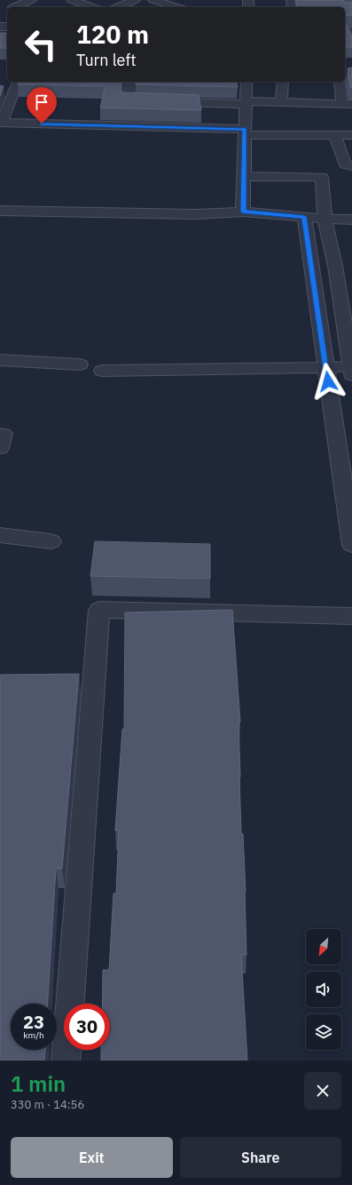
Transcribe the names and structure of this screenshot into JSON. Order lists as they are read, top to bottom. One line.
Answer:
{"north":"bottom left","page":{"turn":["120 m","Turn left"],"speed":"23 km/h","limit":"30","heading":["1 min","330 m · 14:56"],"buttons":["Exit","Share"]}}
